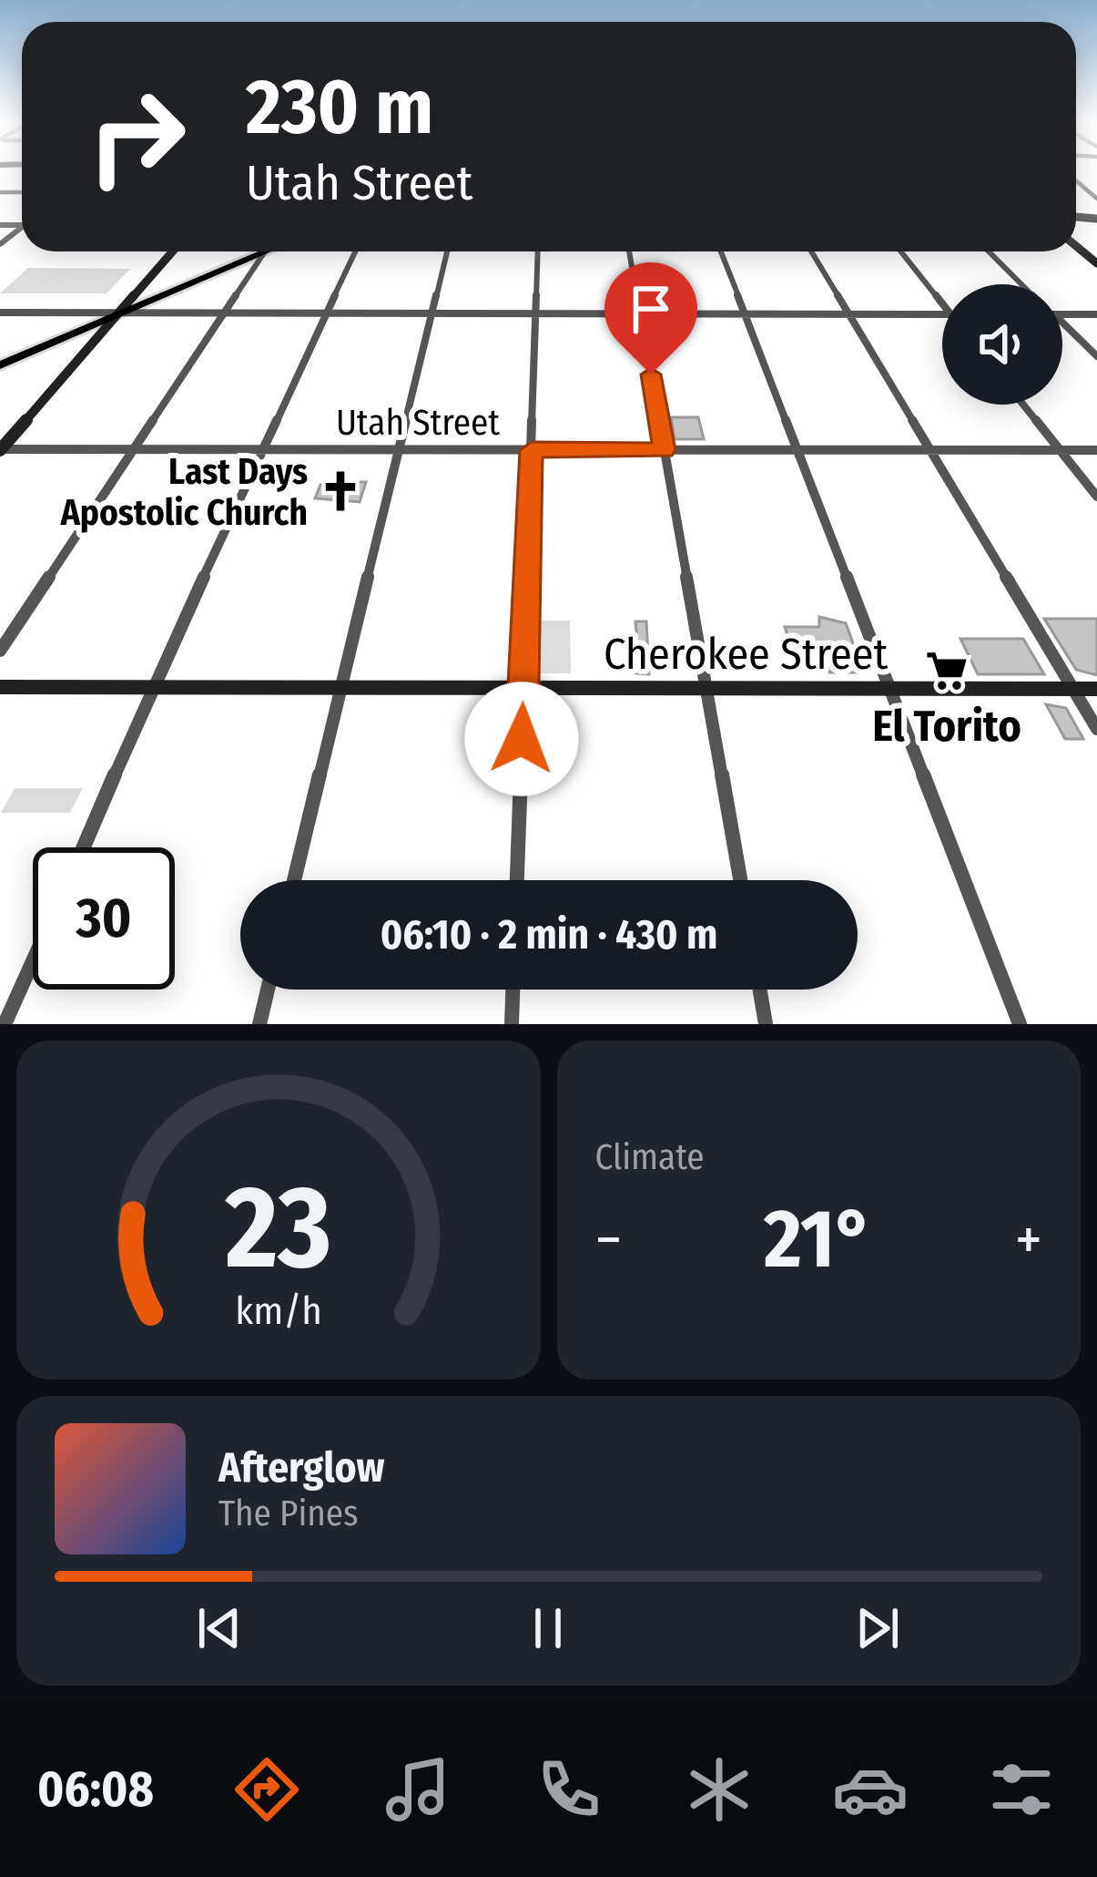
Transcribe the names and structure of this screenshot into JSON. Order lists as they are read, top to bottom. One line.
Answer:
{"streets":{"street":["Utah Street","Cherokee Street"]},"places":{"church":["Last Days Apostolic Church"],"supermarket":["El Torito"]},"page":{"turn":["230 m","Utah Street"],"limit":"30","trip":"06:10 · 2 min · 430 m","tile":"Climate","heat":["−","21°","+"],"song":["Afterglow","The Pines"],"tabs":"06:08","gauge":["23","km/h"]}}
